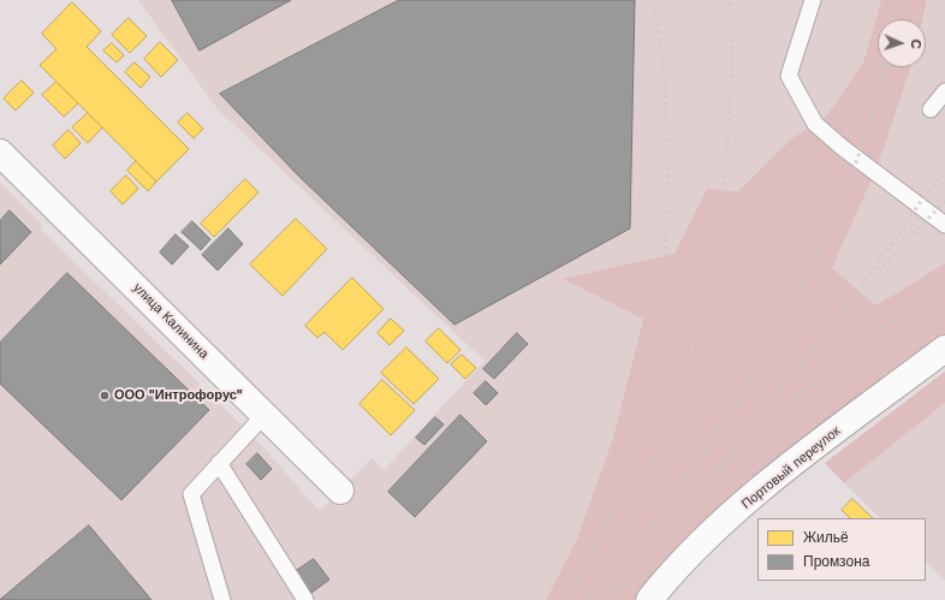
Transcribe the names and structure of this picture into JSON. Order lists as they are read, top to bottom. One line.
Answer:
{"streets":{"street":["улица Калинина","Портовый переулок"]},"places":["ООО \"Интрофорус\""],"legend":["Жильё","Промзона"],"north":"right"}
